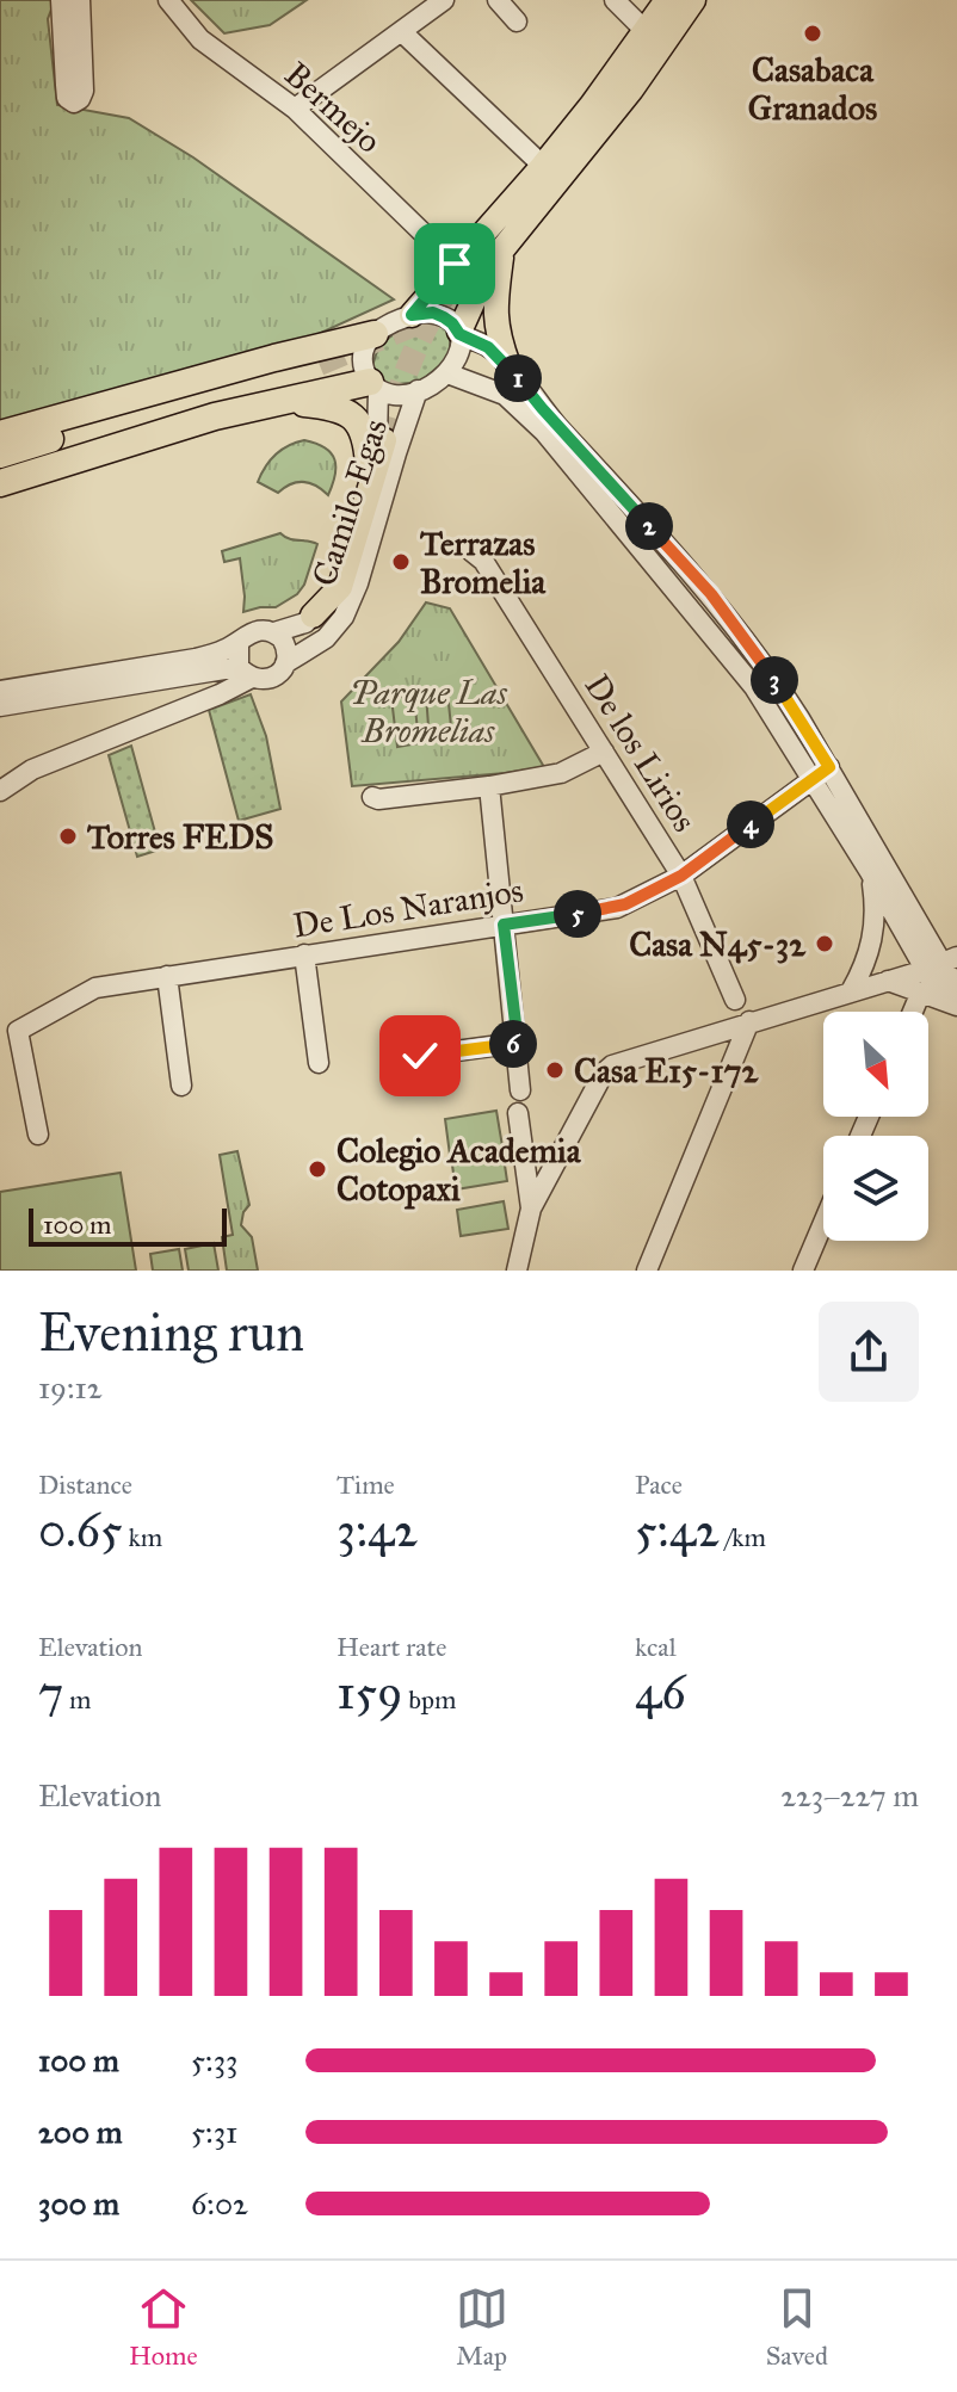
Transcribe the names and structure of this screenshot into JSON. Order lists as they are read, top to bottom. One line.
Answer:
{"streets":{"street":["Bermejo","Camilo Egas","De los Lirios","De Los Naranjos"]},"crossings":[["De los Lirios","De Los Naranjos"]],"parks":["Parque Las Bromelias"],"places":["Casabaca Granados","Terrazas Bromelia","Torres FEDS","Casa N45-32","Casa E15-172","Colegio Academia Cotopaxi"],"scale_bar":"100 m","north":"bottom right","page":{"pins":["1","2","3","4","5","6"],"scale":"100 m","heading":["Evening run","19:12"],"stats":[["Distance","0.65 km"],["Time","3:42"],["Pace","5:42 /km"],["Elevation","7 m"],["Heart rate","159 bpm"],["kcal","46"]],"chart":["Elevation","223–227 m"],"list":[{"name":"100 m","note":"5:33"},{"name":"200 m","note":"5:31"},{"name":"300 m","note":"6:02"}],"tabs":["Home","Map","Saved"]}}
